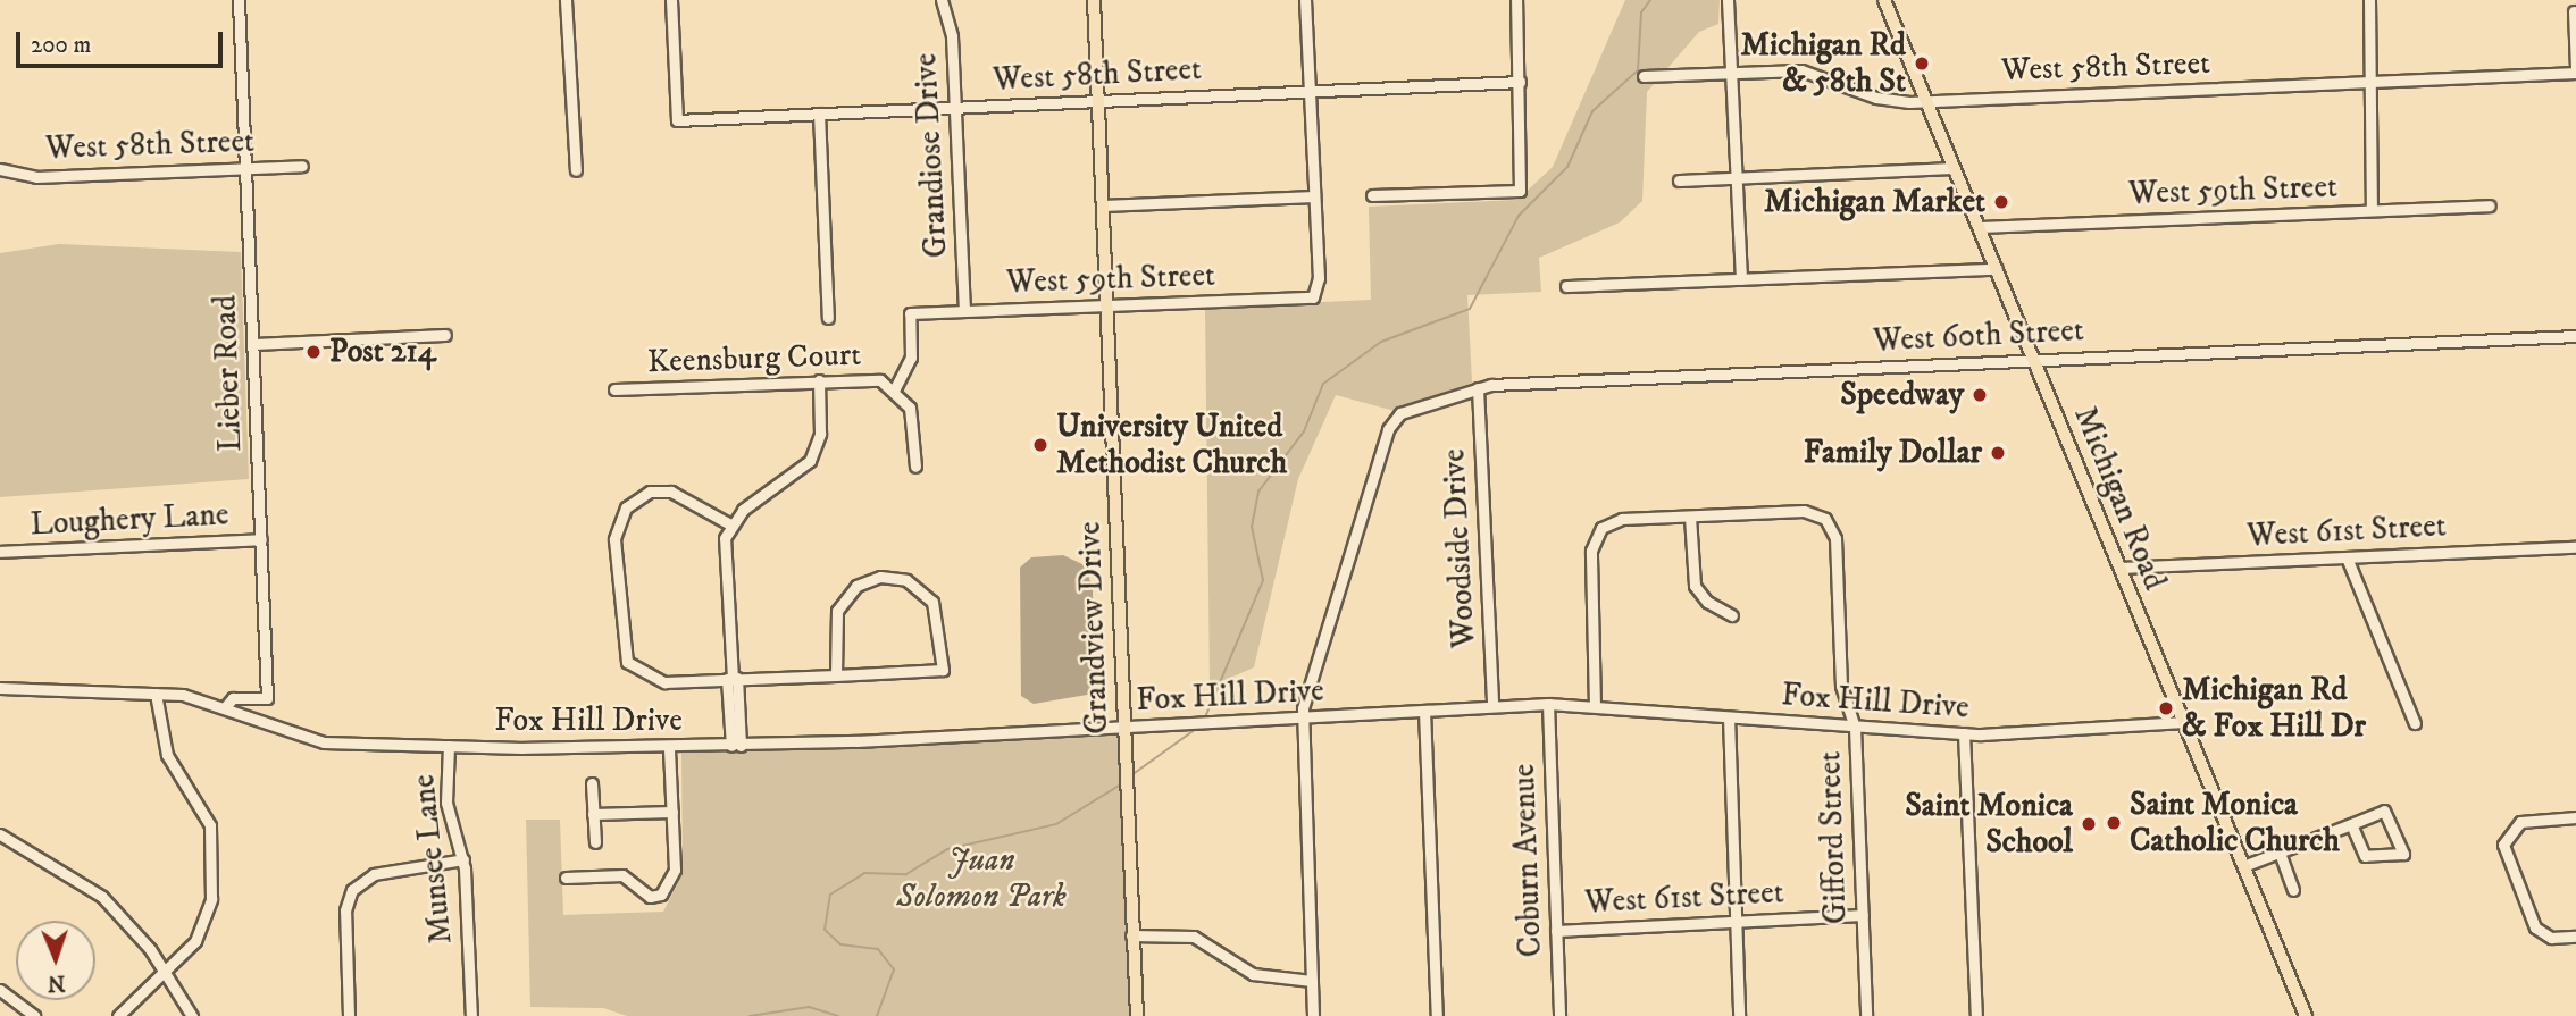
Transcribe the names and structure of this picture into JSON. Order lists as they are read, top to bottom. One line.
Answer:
{"streets":{"main road":["Michigan Road","Grandview Drive"],"street":["West 58th Street","Grandiose Drive","West 59th Street","West 60th Street","Keensburg Court","Lieber Road","Loughery Lane","West 61st Street","Woodside Drive","Fox Hill Drive","Gifford Street","Munsee Lane","Coburn Avenue"]},"crossings":[["West 58th Street","Grandiose Drive"],["West 58th Street","Lieber Road"],["West 58th Street","Michigan Road"],["West 58th Street","Grandview Drive"],["Grandiose Drive","West 59th Street"],["West 59th Street","Keensburg Court"],["West 59th Street","Michigan Road"],["West 59th Street","Grandview Drive"],["West 60th Street","Michigan Road"],["West 60th Street","Woodside Drive"],["West 60th Street","Fox Hill Drive"],["Lieber Road","Loughery Lane"],["Lieber Road","Fox Hill Drive"],["Michigan Road","West 61st Street"],["Michigan Road","Fox Hill Drive"],["West 61st Street","Gifford Street"],["West 61st Street","Coburn Avenue"],["Woodside Drive","Fox Hill Drive"],["Grandview Drive","Fox Hill Drive"],["Fox Hill Drive","Gifford Street"],["Fox Hill Drive","Munsee Lane"],["Fox Hill Drive","Coburn Avenue"]],"parks":["Juan Solomon Park"],"places":["Michigan Rd & 58th St","Michigan Market","Post 214","Speedway","University United Methodist Church","Family Dollar","Michigan Rd & Fox Hill Dr","Saint Monica Catholic Church","Saint Monica School"],"scale_bar":"200 m","north":"bottom"}
